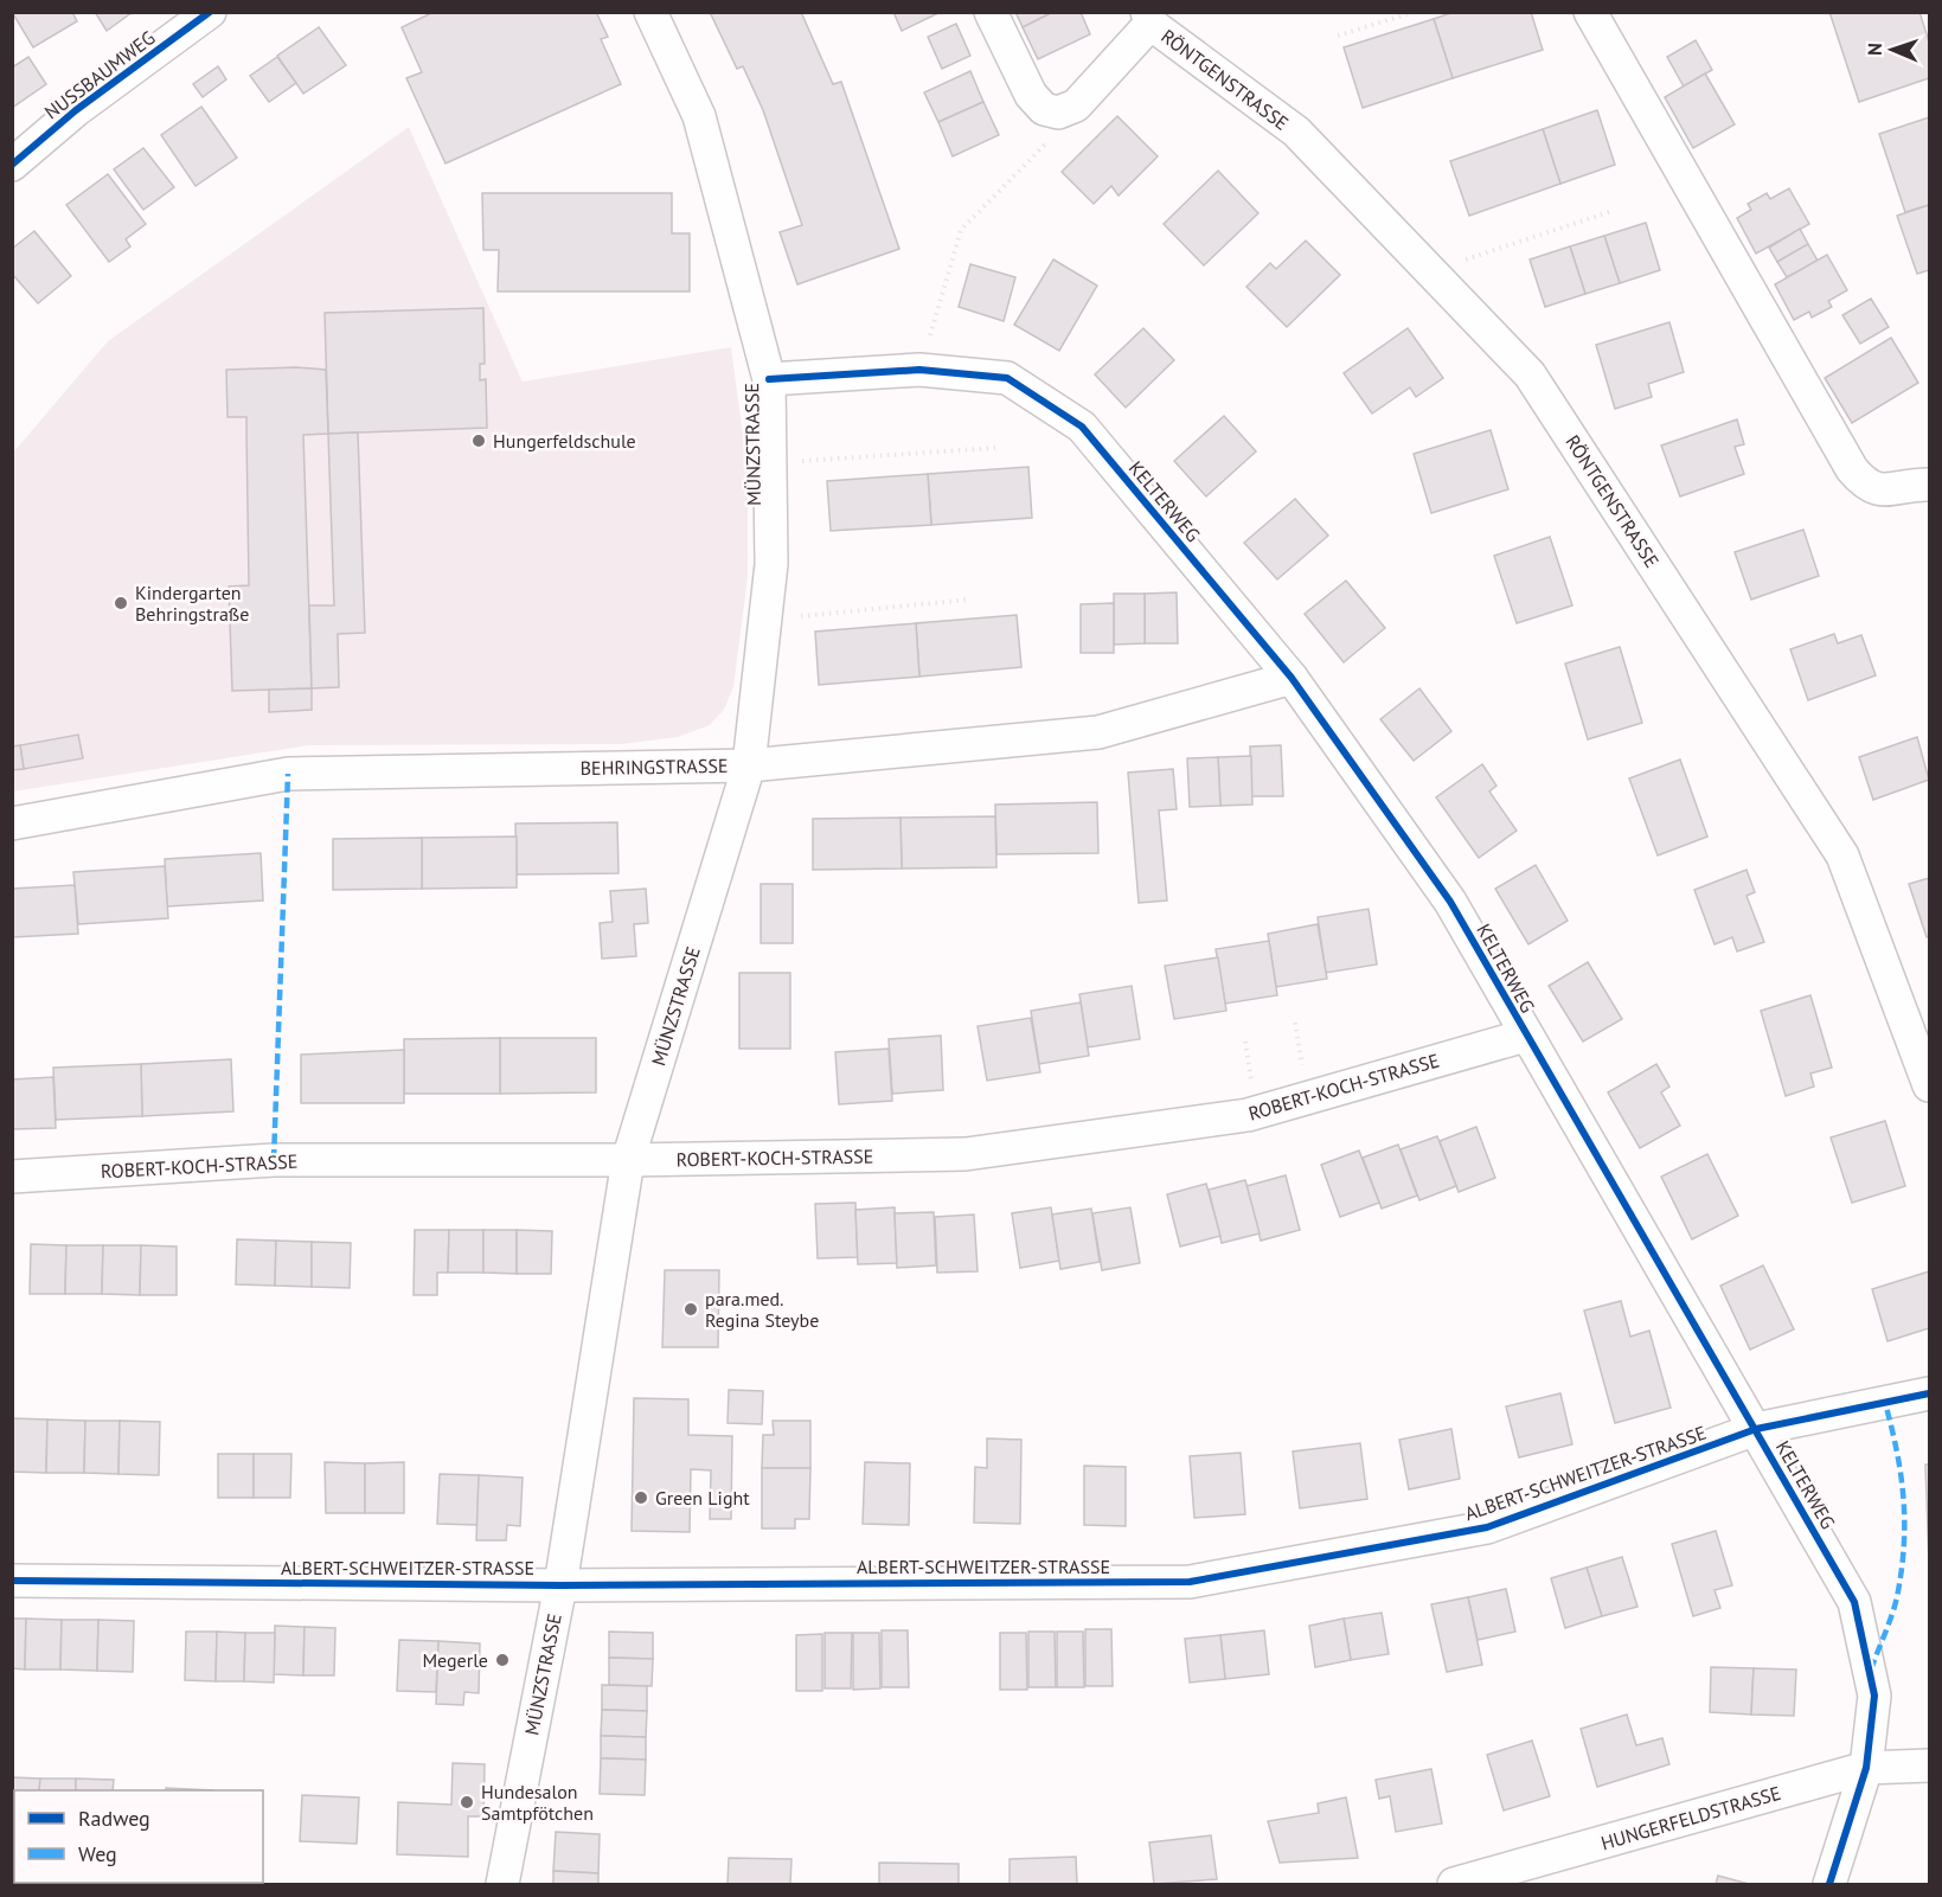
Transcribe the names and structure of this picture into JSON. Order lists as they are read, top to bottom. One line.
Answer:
{"streets":{"street":["NUSSBAUMWEG","RÖNTGENSTRASSE","MÜNZSTRASSE","KELTERWEG","BEHRINGSTRASSE","ROBERT-KOCH-STRASSE","ALBERT-SCHWEITZER-STRASSE","HUNGERFELDSTRASSE"]},"crossings":[["MÜNZSTRASSE","KELTERWEG"],["MÜNZSTRASSE","BEHRINGSTRASSE"],["MÜNZSTRASSE","ROBERT-KOCH-STRASSE"],["MÜNZSTRASSE","ALBERT-SCHWEITZER-STRASSE"],["KELTERWEG","BEHRINGSTRASSE"],["KELTERWEG","ROBERT-KOCH-STRASSE"],["KELTERWEG","ALBERT-SCHWEITZER-STRASSE"],["KELTERWEG","HUNGERFELDSTRASSE"]],"places":["Hungerfeldschule","Kindergarten Behringstraße","para.med. Regina Steybe","Green Light","Megerle","Hundesalon Samtpfötchen"],"legend":["Radweg","Weg"],"north":"left"}
